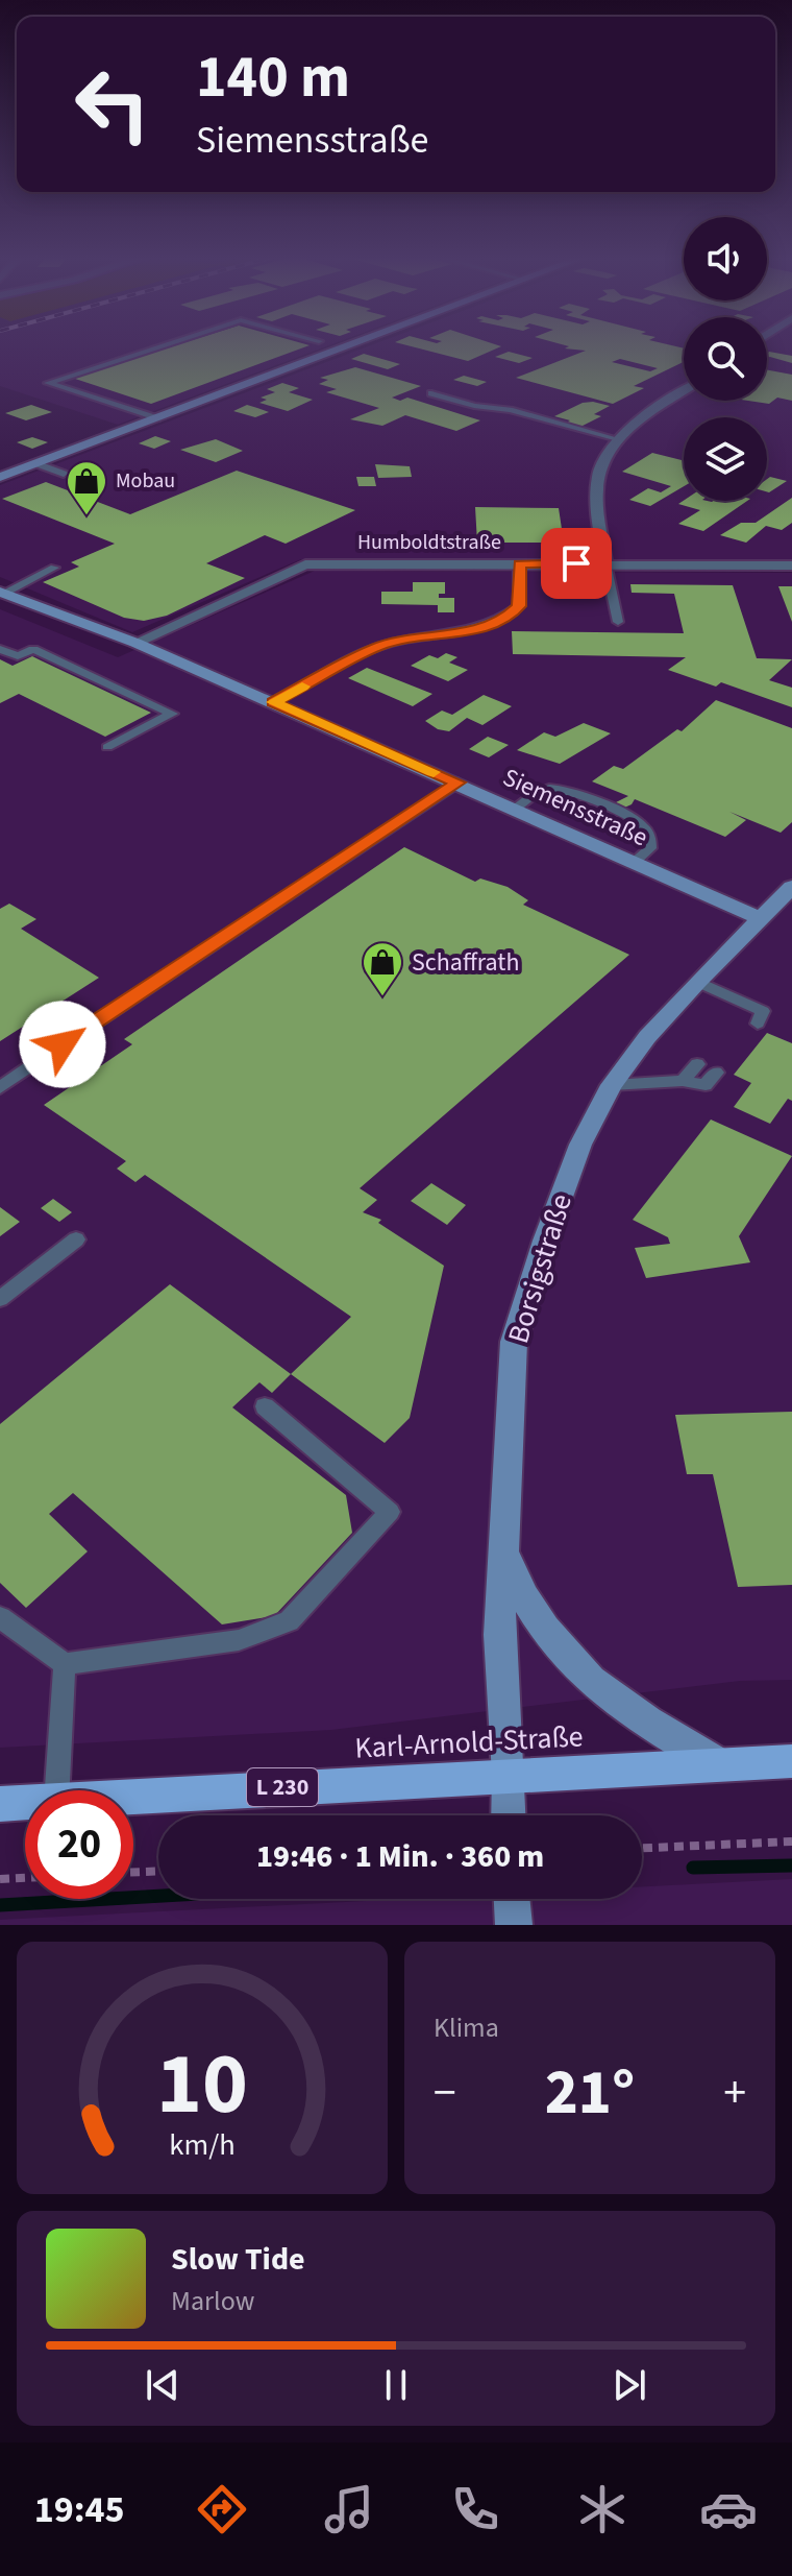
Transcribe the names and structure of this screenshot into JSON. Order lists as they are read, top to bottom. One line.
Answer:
{"streets":{"main road":["Karl-Arnold-Straße","L 230"],"street":["Humboldtstraße","Siemensstraße","Borsigstraße"]},"crossings":[["Humboldtstraße","Siemensstraße"],["Siemensstraße","Borsigstraße"],["Borsigstraße","Karl-Arnold-Straße"]],"places":{"shop":["Mobau","Schaffrath"]},"page":{"turn":["140 m","Siemensstraße"],"limit":"20","trip":"19:46 · 1 Min. · 360 m","tile":"Klima","heat":["−","21°","+"],"song":["Slow Tide","Marlow"],"tabs":"19:45","gauge":["10","km/h"]}}
